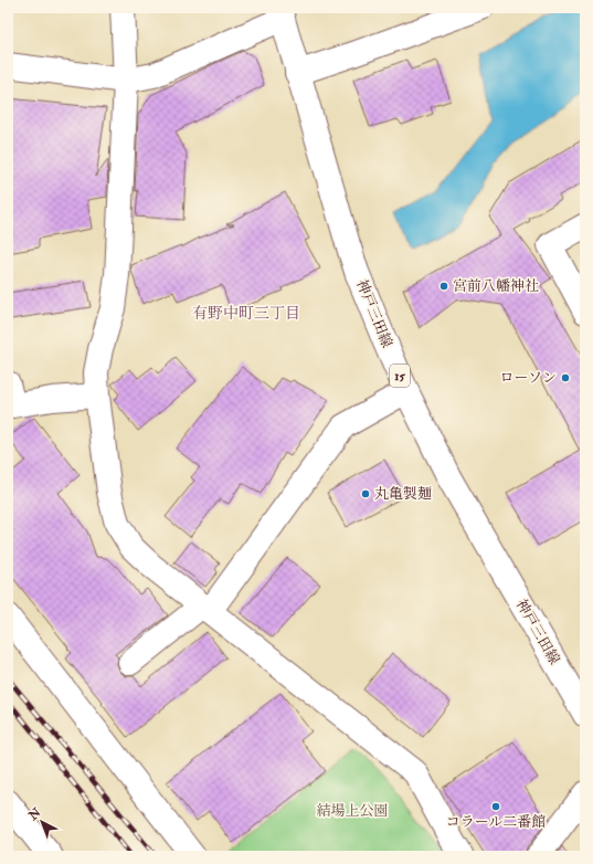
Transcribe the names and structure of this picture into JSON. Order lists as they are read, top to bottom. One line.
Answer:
{"streets":{"street":["神戸三田線","15"]},"districts":["有野中町三丁目"],"parks":["結場上公園"],"places":["宮前八幡神社","ローソン","丸亀製麺","コラール二番館"],"north":"top left"}
